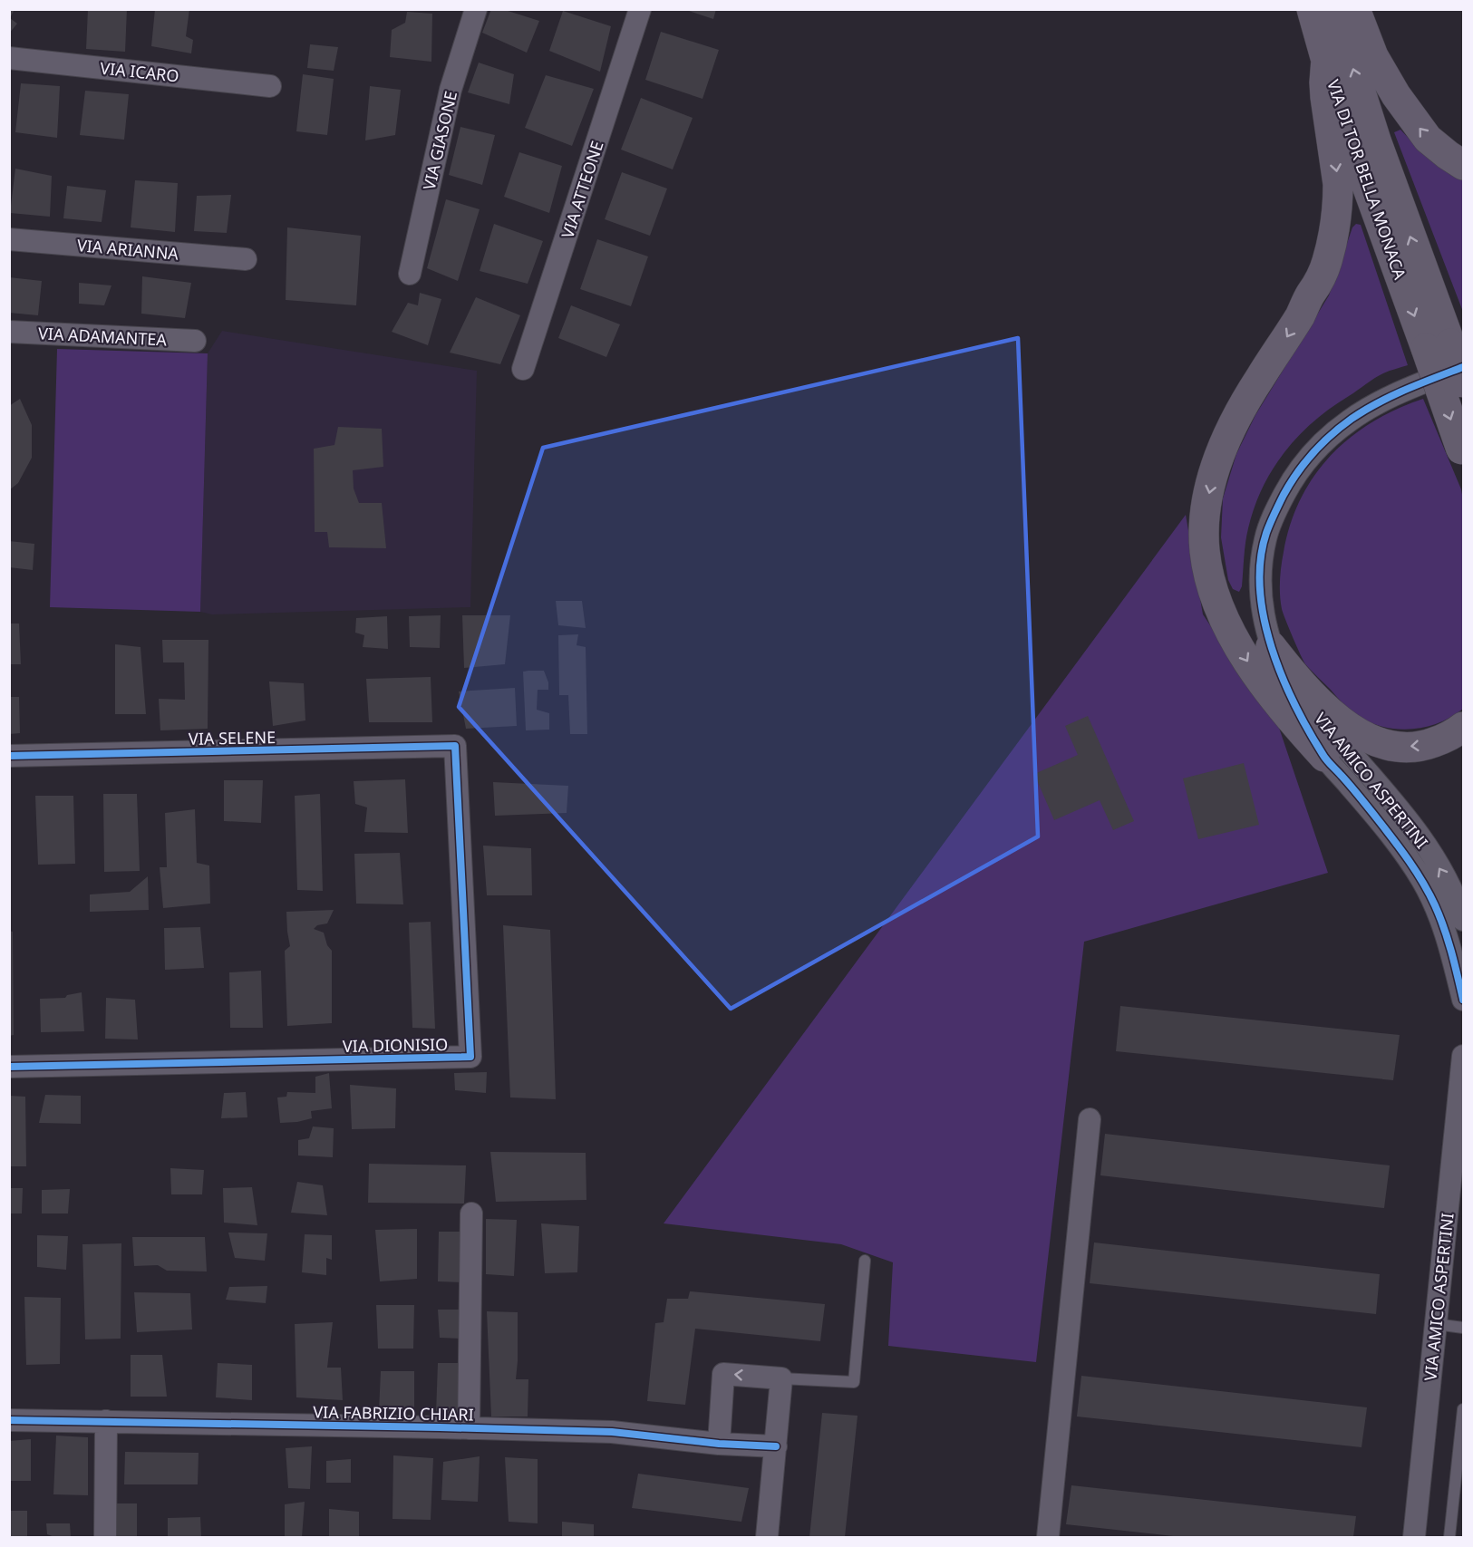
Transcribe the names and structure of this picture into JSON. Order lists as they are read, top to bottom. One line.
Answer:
{"streets":{"main road":["VIA DI TOR BELLA MONACA"],"street":["VIA ICARO","VIA GIASONE","VIA ATTEONE","VIA ARIANNA","VIA ADAMANTEA","VIA SELENE","VIA AMICO ASPERTINI","VIA DIONISIO","VIA FABRIZIO CHIARI"]},"crossings":[["VIA DI TOR BELLA MONACA","VIA AMICO ASPERTINI"],["VIA SELENE","VIA DIONISIO"]]}
